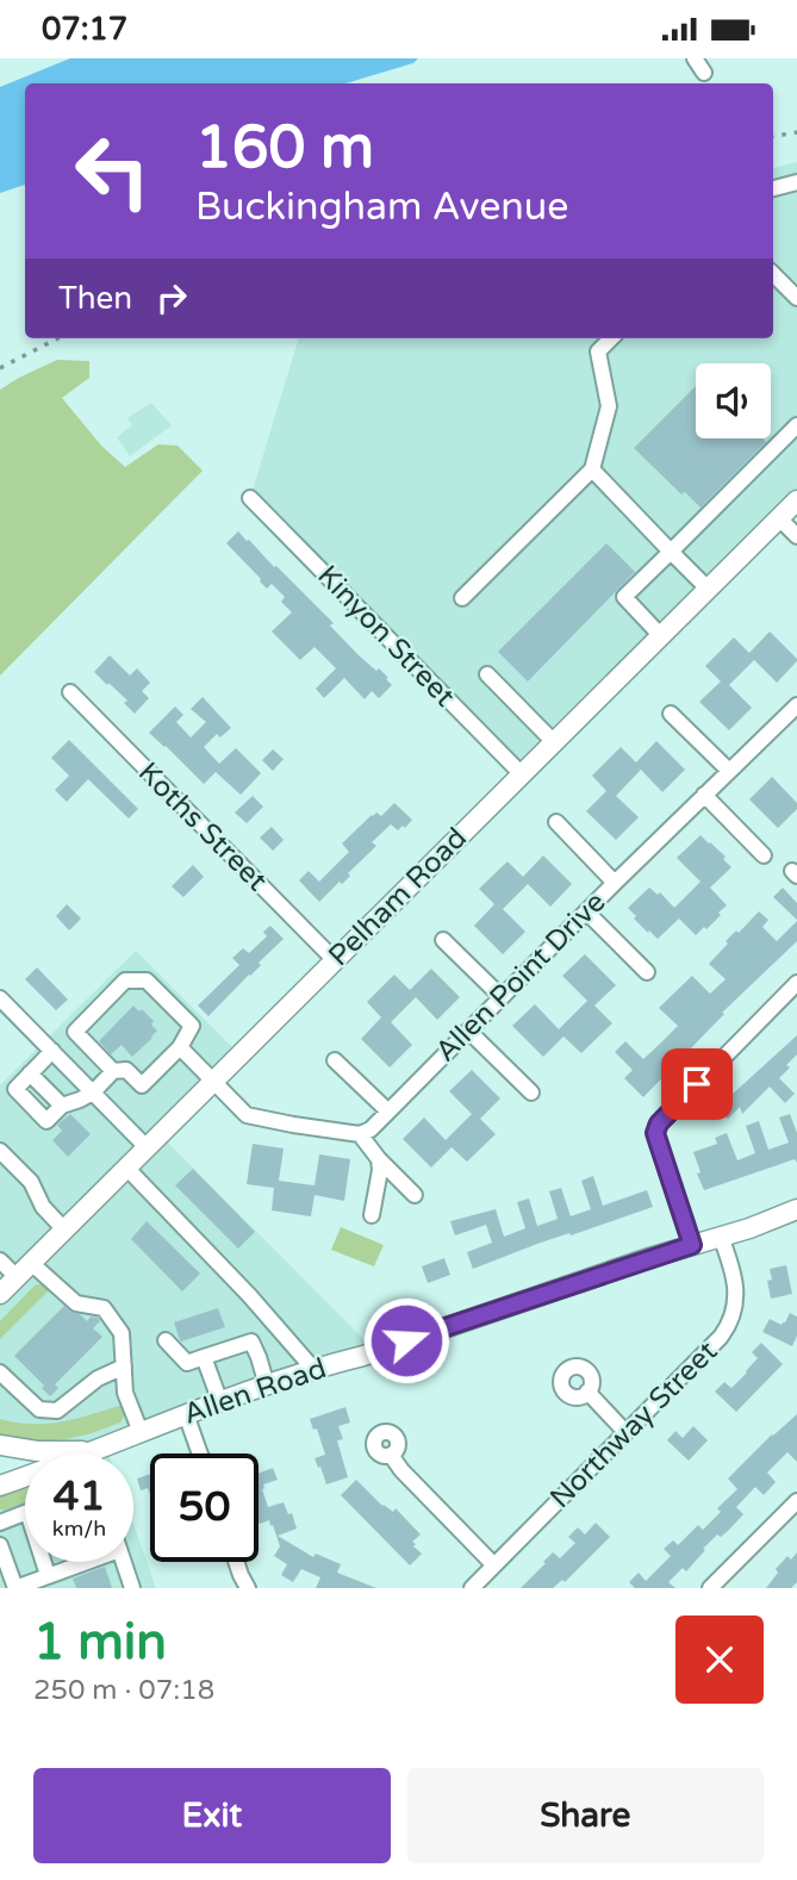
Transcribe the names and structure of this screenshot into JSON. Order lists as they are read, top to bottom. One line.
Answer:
{"streets":{"main road":["Pelham Road","Allen Road"],"street":["Kinyon Street","Koths Street","Allen Point Drive","Northway Street"]},"crossings":[["Kinyon Street","Pelham Road"],["Koths Street","Pelham Road"],["Allen Road","Northway Street"]],"page":{"status":"07:17","turn":["160 m","Buckingham Avenue"],"then":"Then","speed":"41 km/h","limit":"50","heading":["1 min","250 m · 07:18"],"buttons":["Exit","Share"]}}
